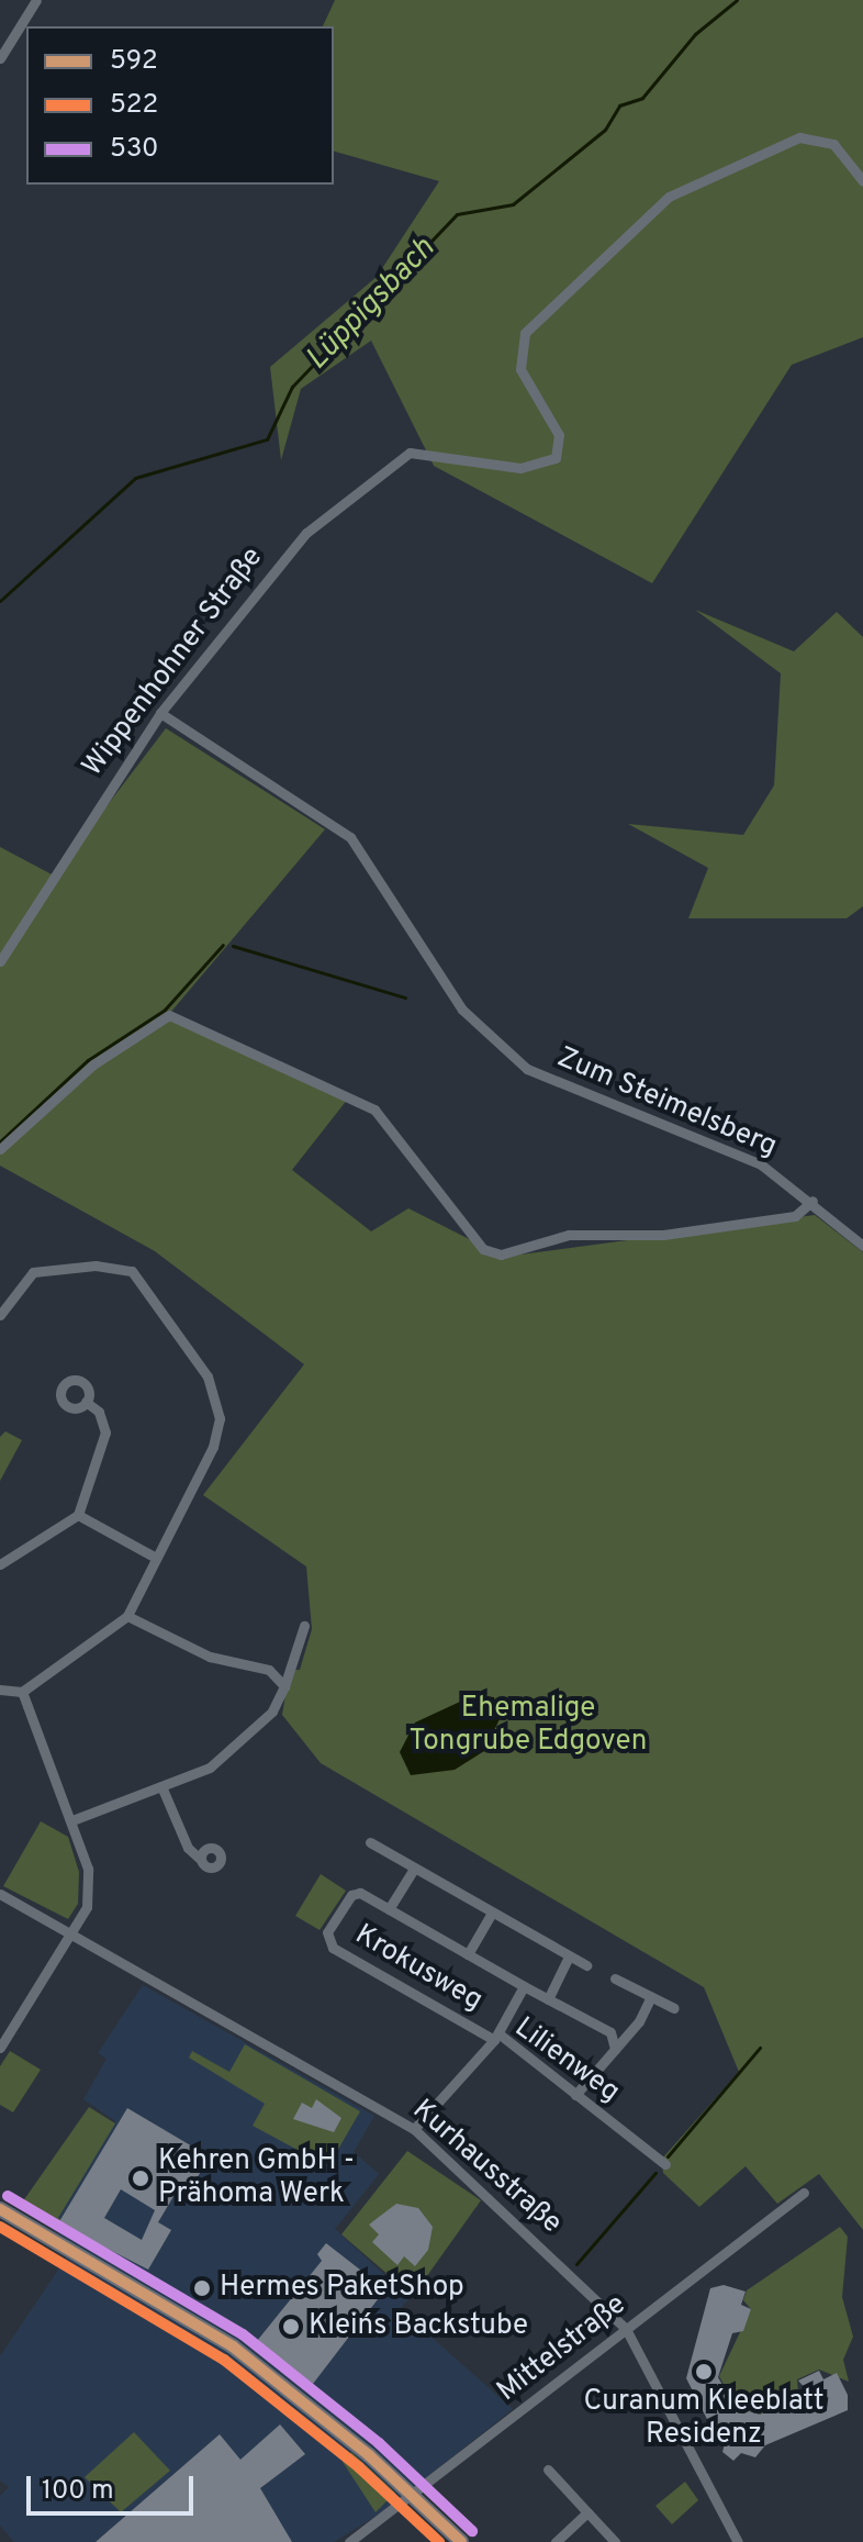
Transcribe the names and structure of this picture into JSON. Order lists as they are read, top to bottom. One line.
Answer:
{"streets":{"street":["Wippenhohner Straße","Zum Steimelsberg","Krokusweg","Lilienweg","Kurhausstraße","Mittelstraße"]},"crossings":[["Wippenhohner Straße","Zum Steimelsberg"],["Krokusweg","Lilienweg"],["Lilienweg","Kurhausstraße"],["Kurhausstraße","Mittelstraße"]],"water":["Lüppigsbach"],"parks":["Ehemalige Tongrube Edgoven"],"places":["Kehren GmbH - Prähoma Werk","Hermes PaketShop","Klein´s Backstube","Curanum Kleeblatt Residenz"],"lines":["transit line 530","transit line 592","transit line 522"],"legend":["592","522","530"],"scale_bar":"100 m"}
